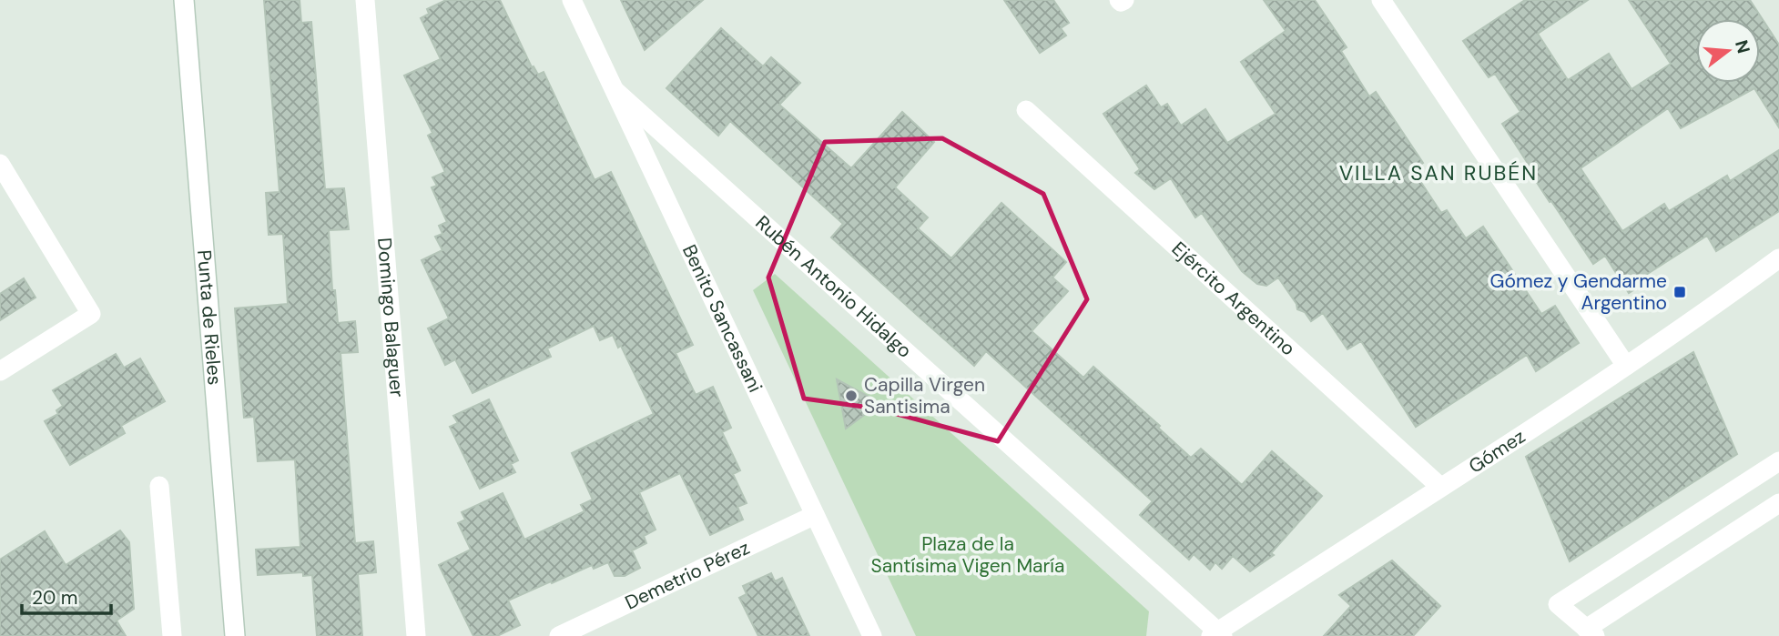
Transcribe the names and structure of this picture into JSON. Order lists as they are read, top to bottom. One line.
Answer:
{"streets":{"street":["Rubén Antonio Hidalgo","Ejército Argentino","Punta de Rieles","Benito Sancassani","Domingo Balaguer","Gómez","Demetrio Pérez"]},"crossings":[["Rubén Antonio Hidalgo","Benito Sancassani"],["Rubén Antonio Hidalgo","Gómez"],["Ejército Argentino","Gómez"],["Benito Sancassani","Demetrio Pérez"]],"districts":["VILLA SAN RUBÉN"],"parks":["Plaza de la Santísima Vigen María"],"places":{"transit":["Gómez y Gendarme Argentino"],"other":["Capilla Virgen Santisima"]},"scale_bar":"20 m","north":"right"}
